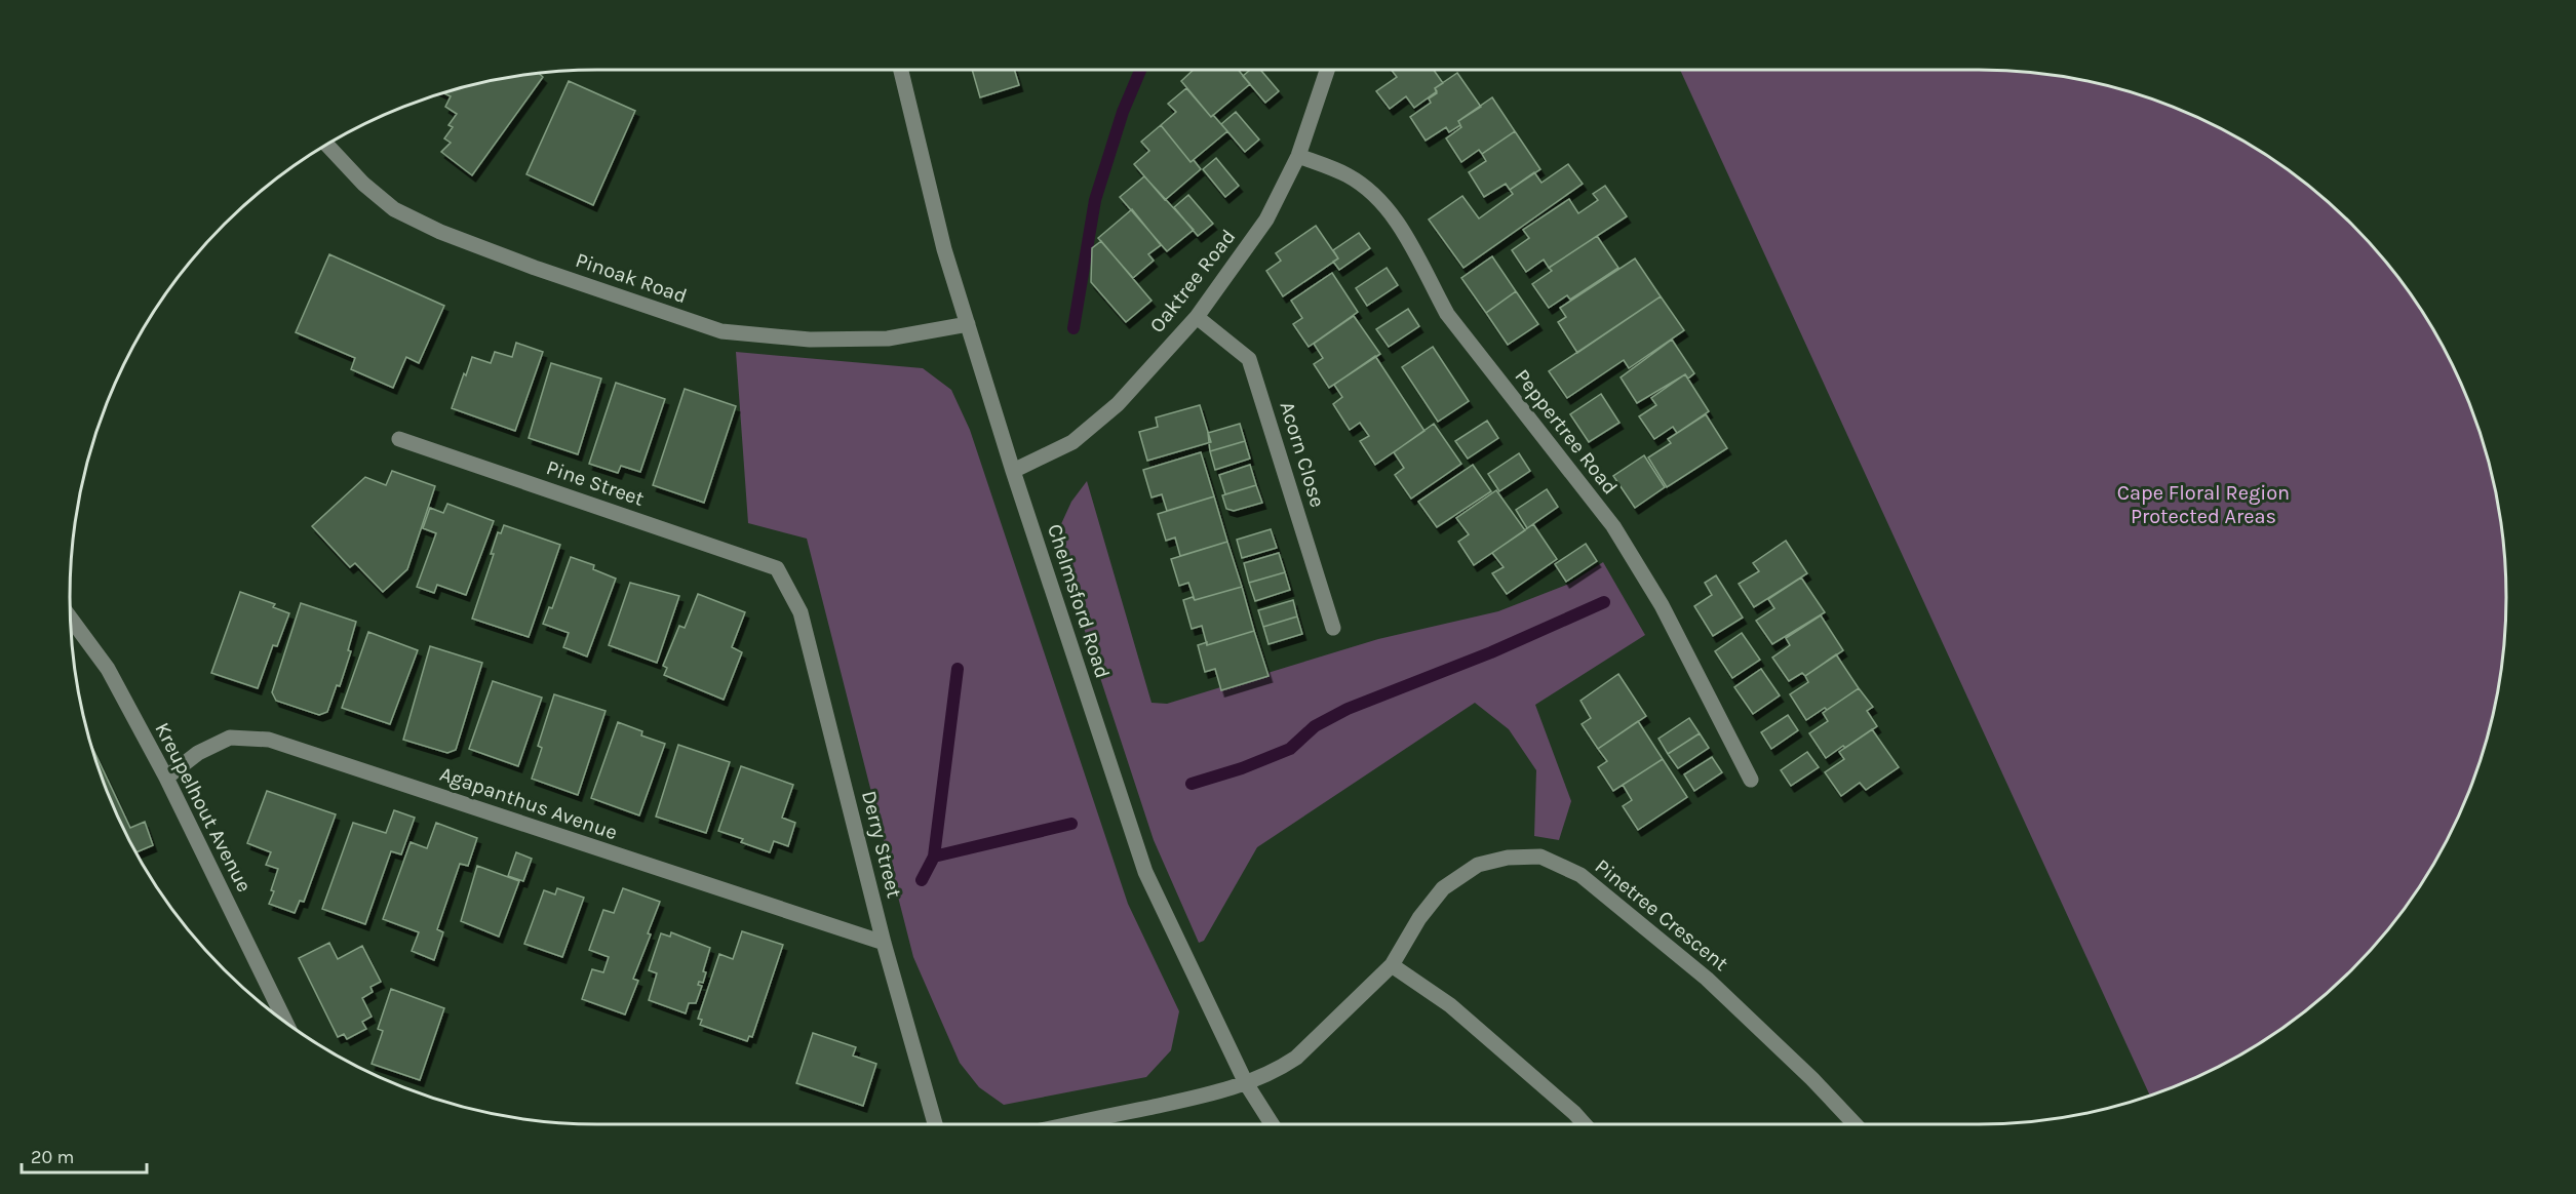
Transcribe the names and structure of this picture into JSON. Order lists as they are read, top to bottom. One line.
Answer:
{"streets":{"street":["Pinoak Road","Oaktree Road","Peppertree Road","Acorn Close","Pine Street","Chelmsford Road","Agapanthus Avenue","Kreupelhout Avenue","Derry Street","Pinetree Crescent"]},"crossings":[["Pinoak Road","Chelmsford Road"],["Oaktree Road","Peppertree Road"],["Oaktree Road","Acorn Close"],["Oaktree Road","Chelmsford Road"],["Pine Street","Derry Street"],["Chelmsford Road","Pinetree Crescent"],["Agapanthus Avenue","Kreupelhout Avenue"],["Agapanthus Avenue","Derry Street"]],"parks":["Cape Floral Region Protected Areas"],"scale_bar":"20 m"}
